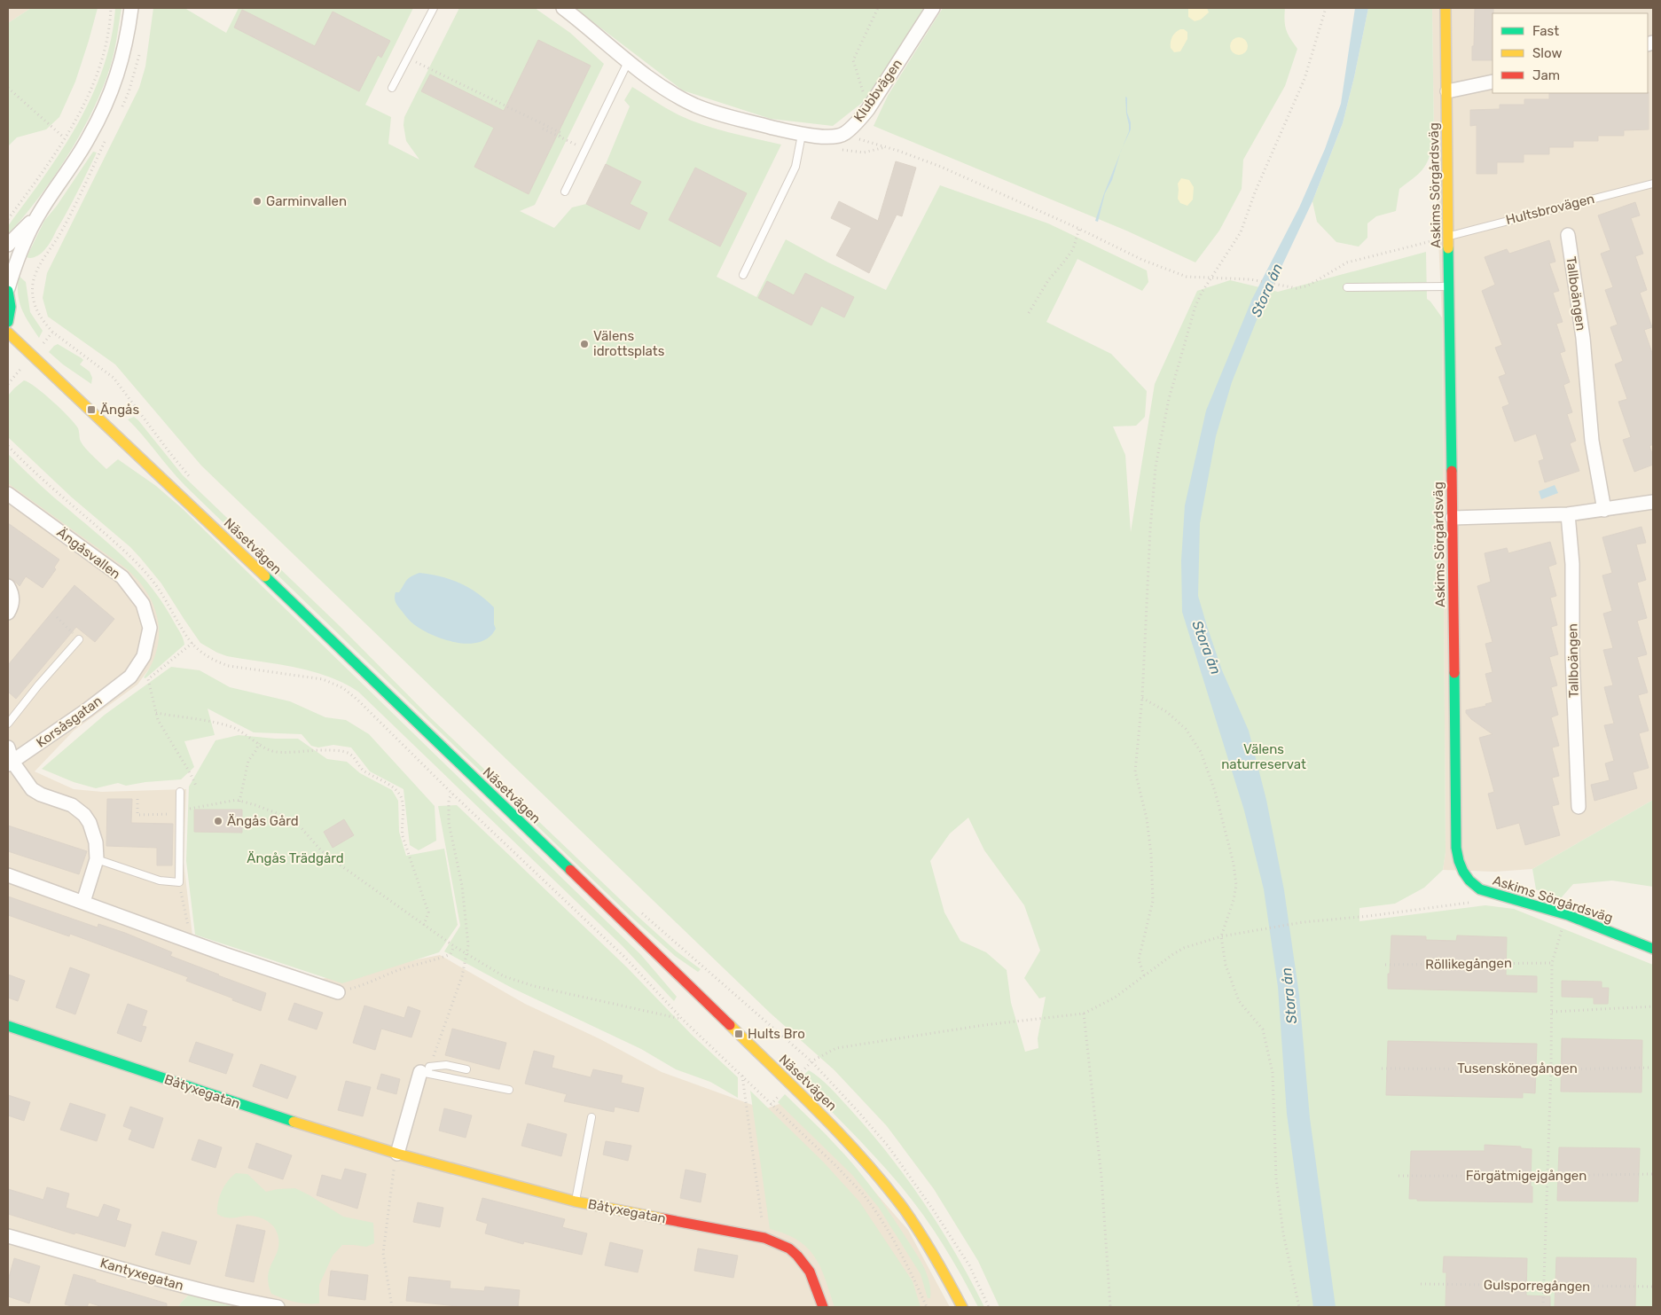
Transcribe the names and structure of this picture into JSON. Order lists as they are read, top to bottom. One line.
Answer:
{"streets":{"street":["Klubbvägen","Askims Sörgårdsväg","Tallboängen","Näsetvägen","Ängåsvallen","Korsåsgatan","Båtyxegatan","Kantyxegatan"],"lane":["Hultsbrovägen"],"path":["Röllikegången","Tusenskönegången","Förgätmigejgången","Gulsporregången"]},"crossings":[["Askims Sörgårdsväg","Hultsbrovägen"],["Ängåsvallen","Korsåsgatan"]],"water":["Stora ån"],"parks":["Välens naturreservat","Ängås Trädgård"],"places":{"other":["Garminvallen","Välens idrottsplats","Ängås Gård"],"transit":["Ängås","Hults Bro"]},"legend":["Fast","Slow","Jam"]}
